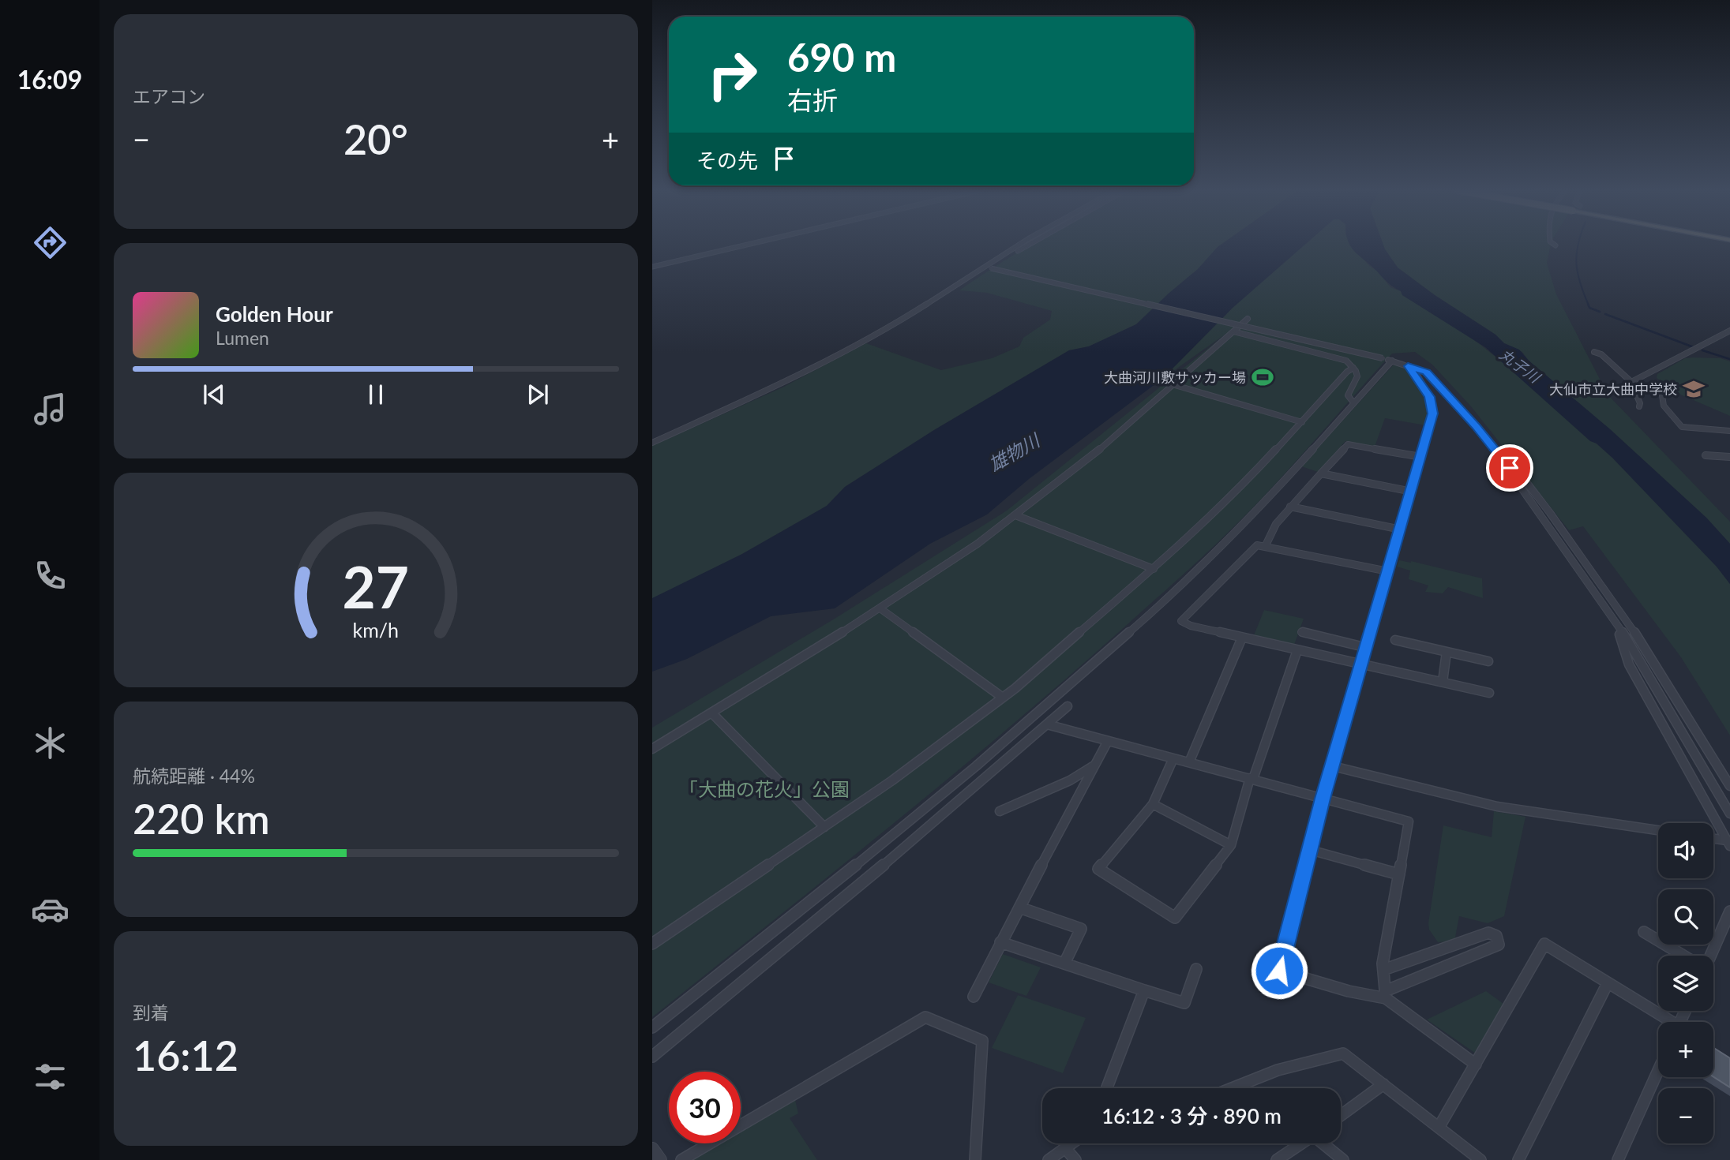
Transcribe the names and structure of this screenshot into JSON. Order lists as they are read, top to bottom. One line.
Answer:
{"water":["丸子川","雄物川"],"parks":["「大曲の花火」公園"],"places":{"sports":["大曲河川敷サッカー場"],"school or university":["大仙市立大曲中学校"]},"page":{"tabs":"16:09","tile":["エアコン",["航続距離 · 44%","220 km"],["到着","16:12"]],"turn":["690 m","右折"],"heat":["−","20°","+"],"then":"その先","song":["Golden Hour","Lumen"],"map_buttons":["+","−"],"limit":"30","trip":"16:12 · 3 分 · 890 m","gauge":["27","km/h"]}}
